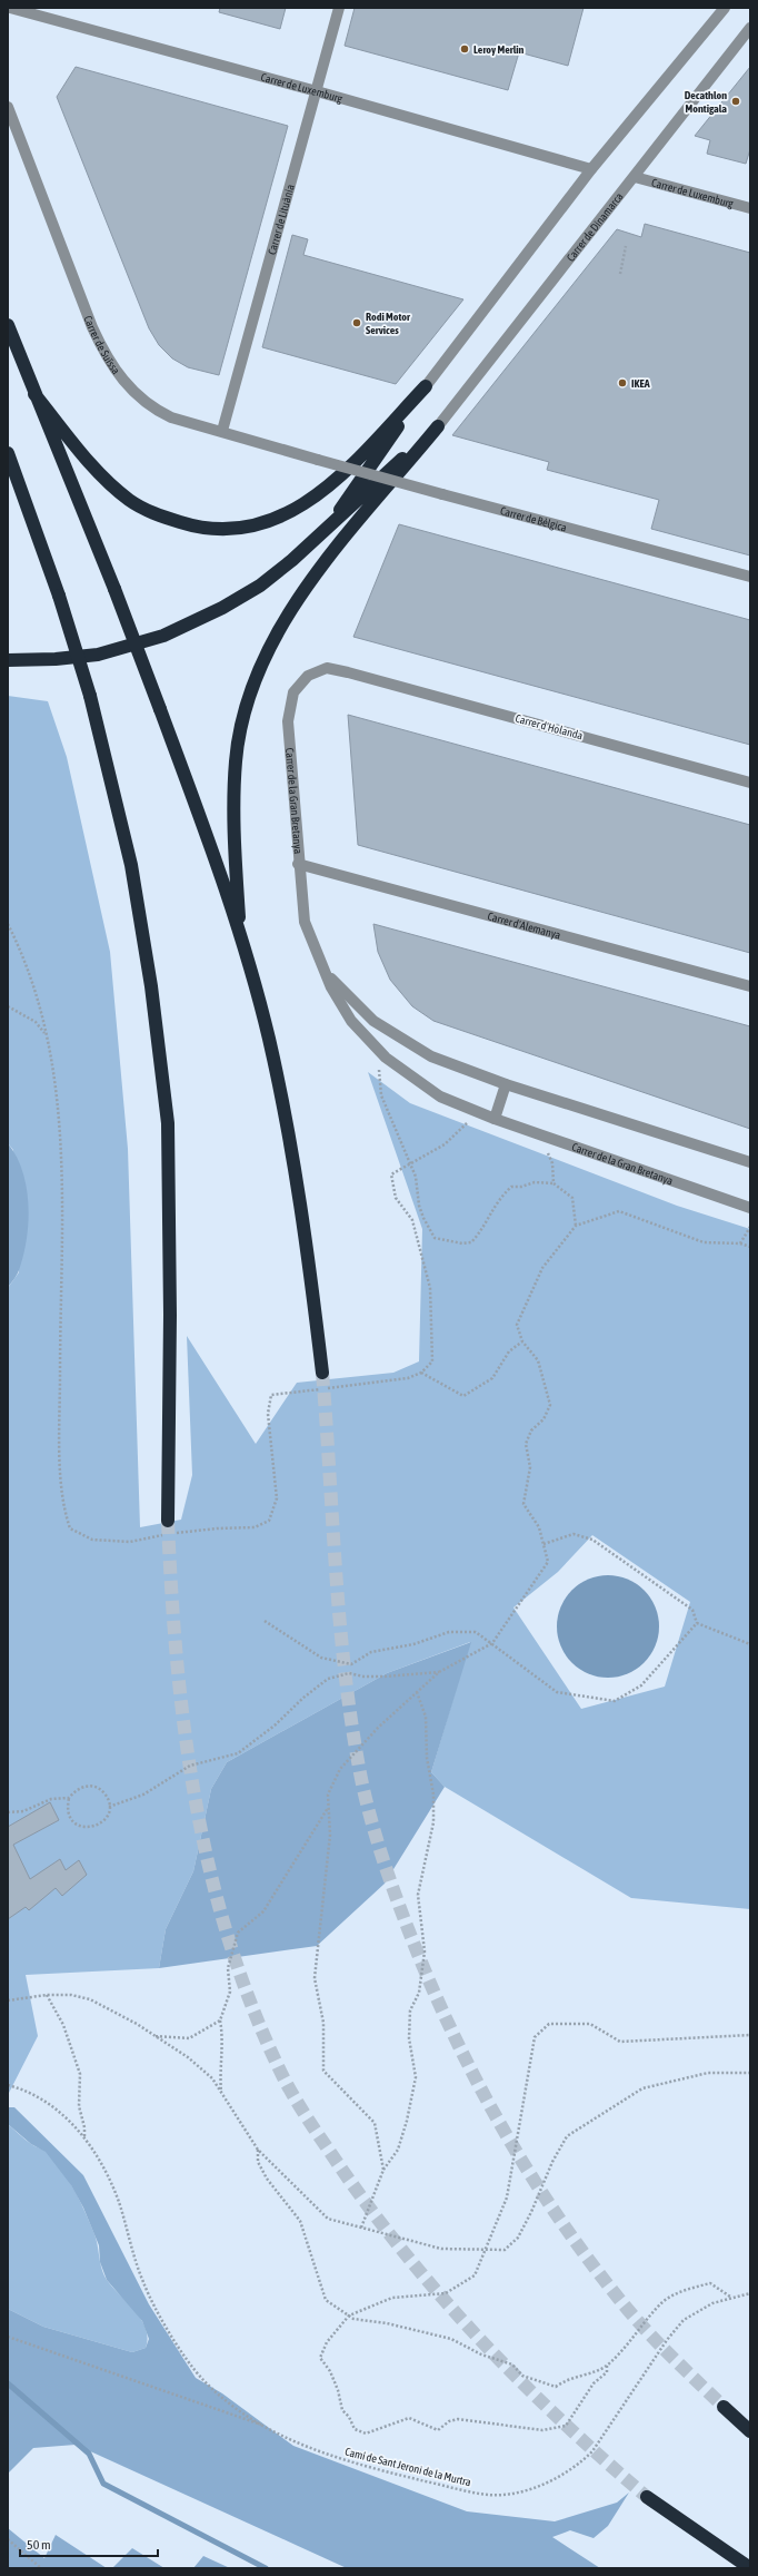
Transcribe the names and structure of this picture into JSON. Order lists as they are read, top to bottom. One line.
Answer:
{"streets":{"street":["Carrer de Luxemburg","Carrer de Lituània","Carrer de Dinamarca","Carrer de Suïssa","Carrer de Bèlgica","Carrer d'Holanda","Carrer de la Gran Bretanya","Carrer d'Alemanya"],"path":["Camí de Sant Jeroni de la Murtra"]},"crossings":[["Carrer de Luxemburg","Carrer de Lituània"],["Carrer de Luxemburg","Carrer de Dinamarca"],["Carrer de Lituània","Carrer de Suïssa"],["Carrer de Suïssa","Carrer de Bèlgica"],["Carrer d'Holanda","Carrer de la Gran Bretanya"],["Carrer de la Gran Bretanya","Carrer d'Alemanya"]],"places":["Leroy Merlin","Decathlon Montigala","Rodi Motor Services","IKEA"],"scale_bar":"50 m"}
